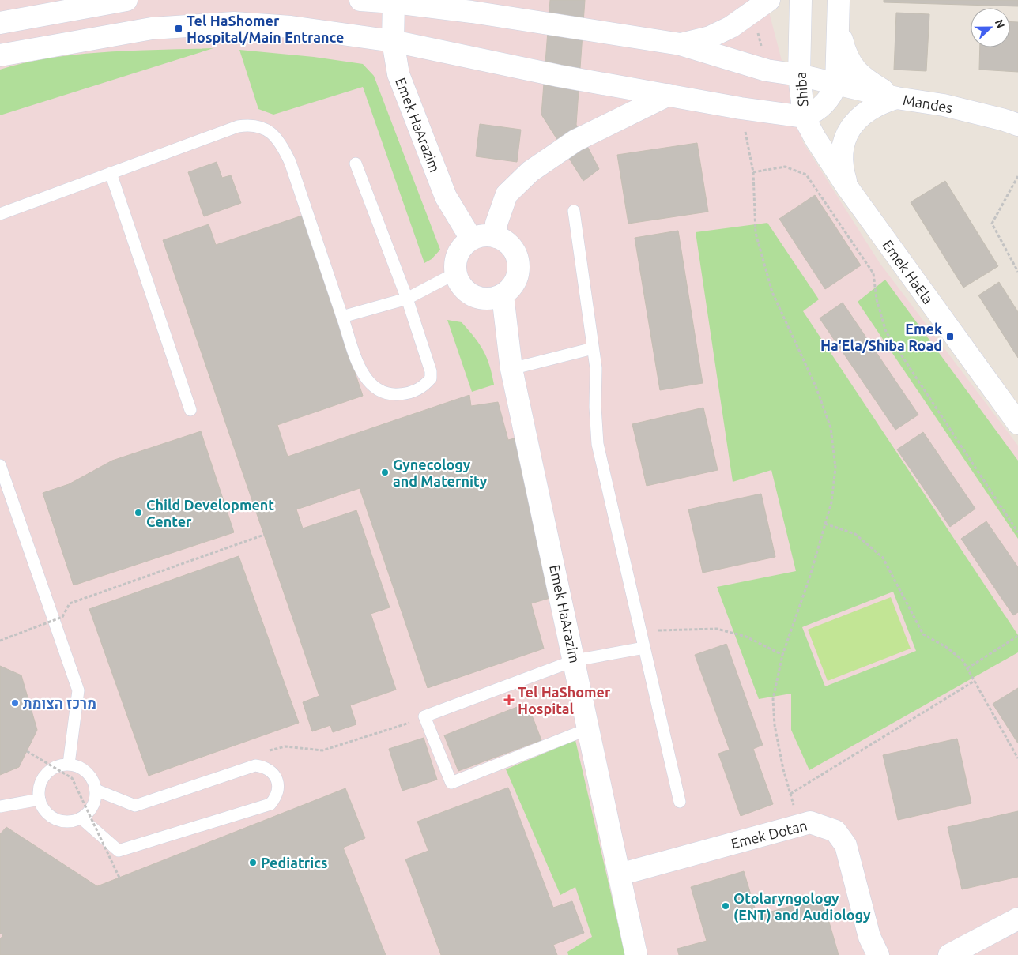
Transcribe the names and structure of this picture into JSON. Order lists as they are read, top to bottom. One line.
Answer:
{"streets":{"street":["Shiba","Mandes","Emek HaArazim","Emek HaEla","Emek Dotan"]},"crossings":[["Shiba","Mandes"],["Shiba","Emek HaEla"],["Emek HaArazim","Emek Dotan"]],"places":{"transit":["Tel HaShomer Hospital/Main Entrance","Emek Ha'Ela/Shiba Road"],"other":["Gynecology and Maternity","Child Development Center","מרכז הצומת","Pediatrics","Otolaryngology (ENT) and Audiology"],"health":["Tel HaShomer Hospital"]},"north":"right"}
